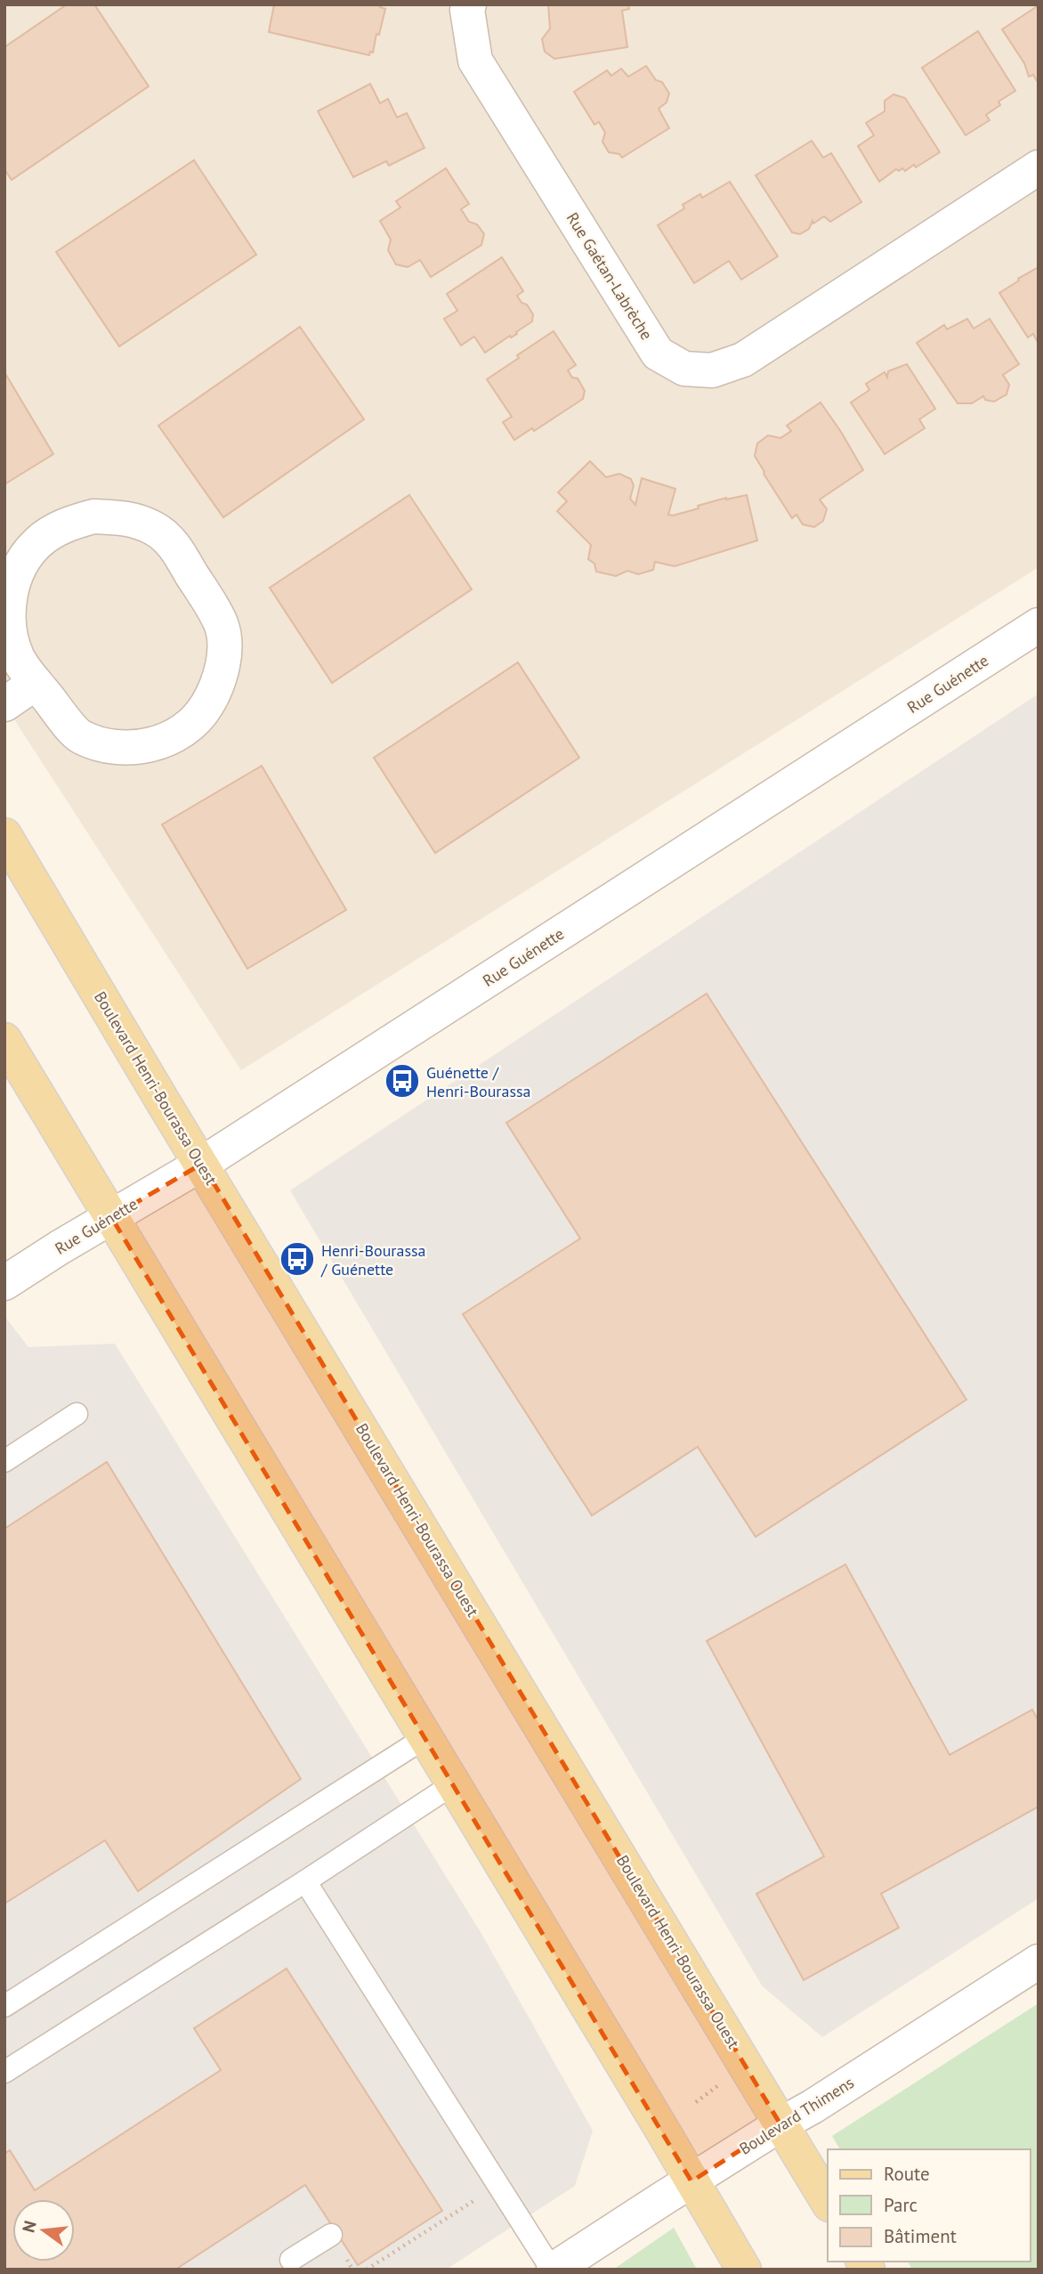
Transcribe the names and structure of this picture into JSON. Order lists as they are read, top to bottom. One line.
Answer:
{"streets":{"main road":["Boulevard Henri-Bourassa Ouest"],"street":["Rue Gaétan-Labrèche","Rue Guénette","Boulevard Thimens"]},"crossings":[["Rue Guénette","Boulevard Henri-Bourassa Ouest"],["Boulevard Henri-Bourassa Ouest","Boulevard Thimens"]],"places":{"bus stop":["Guénette / Henri-Bourassa","Henri-Bourassa / Guénette"]},"legend":["Route","Parc","Bâtiment"],"north":"left"}
